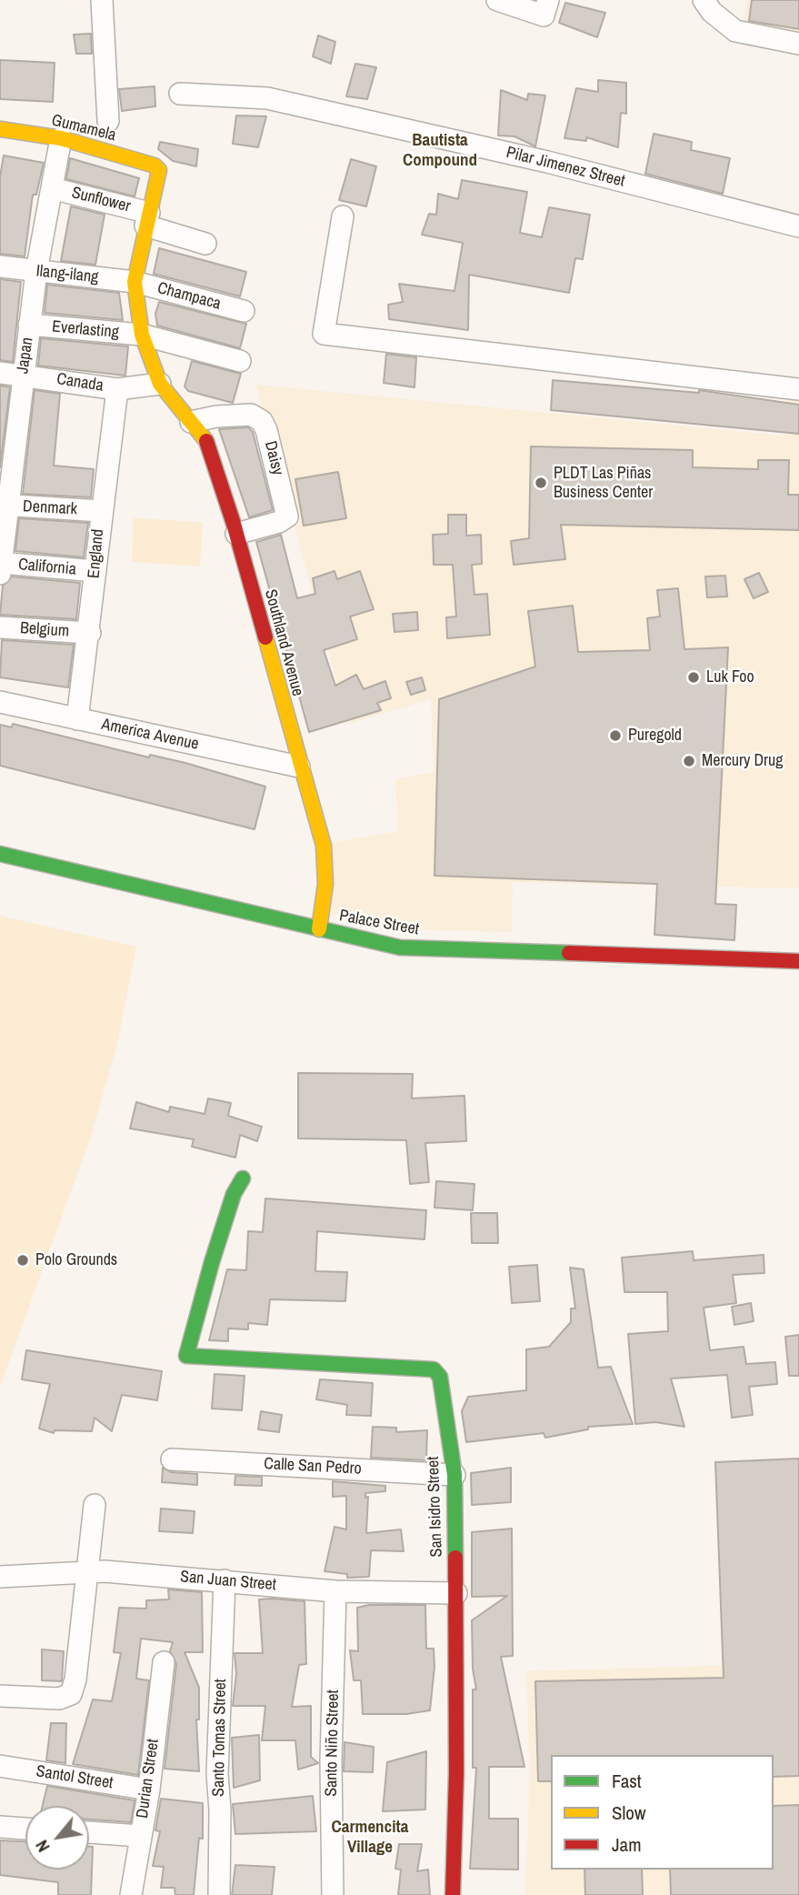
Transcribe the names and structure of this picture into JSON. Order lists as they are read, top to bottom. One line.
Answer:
{"streets":{"street":["Gumamela","Pilar Jimenez Street","Sunflower","Ilang-ilang","Champaca","Everlasting","Japan","Canada","Daisy","Denmark","England","California","Belgium","Southland Avenue","America Avenue","Palace Street","Calle San Pedro","San Isidro Street","San Juan Street","Santo Tomas Street","Santo Niño Street","Santol Street","Durian Street"]},"crossings":[["Gumamela","Japan"],["Gumamela","Southland Avenue"],["Sunflower","Japan"],["Sunflower","Southland Avenue"],["Ilang-ilang","Champaca"],["Ilang-ilang","Japan"],["Ilang-ilang","Southland Avenue"],["Champaca","Southland Avenue"],["Everlasting","Japan"],["Everlasting","Southland Avenue"],["Japan","Canada"],["Japan","Denmark"],["Japan","California"],["Canada","England"],["Canada","Southland Avenue"],["Daisy","Southland Avenue"],["Denmark","England"],["England","California"],["England","Belgium"],["England","America Avenue"],["Southland Avenue","America Avenue"],["Southland Avenue","Palace Street"],["Calle San Pedro","San Isidro Street"],["San Isidro Street","San Juan Street"],["San Juan Street","Santo Tomas Street"],["San Juan Street","Santo Niño Street"],["Santol Street","Durian Street"]],"districts":["Bautista Compound","Carmencita Village"],"places":["PLDT Las Piñas Business Center","Luk Foo","Puregold","Mercury Drug","Polo Grounds"],"legend":["Fast","Slow","Jam"],"north":"bottom left"}
